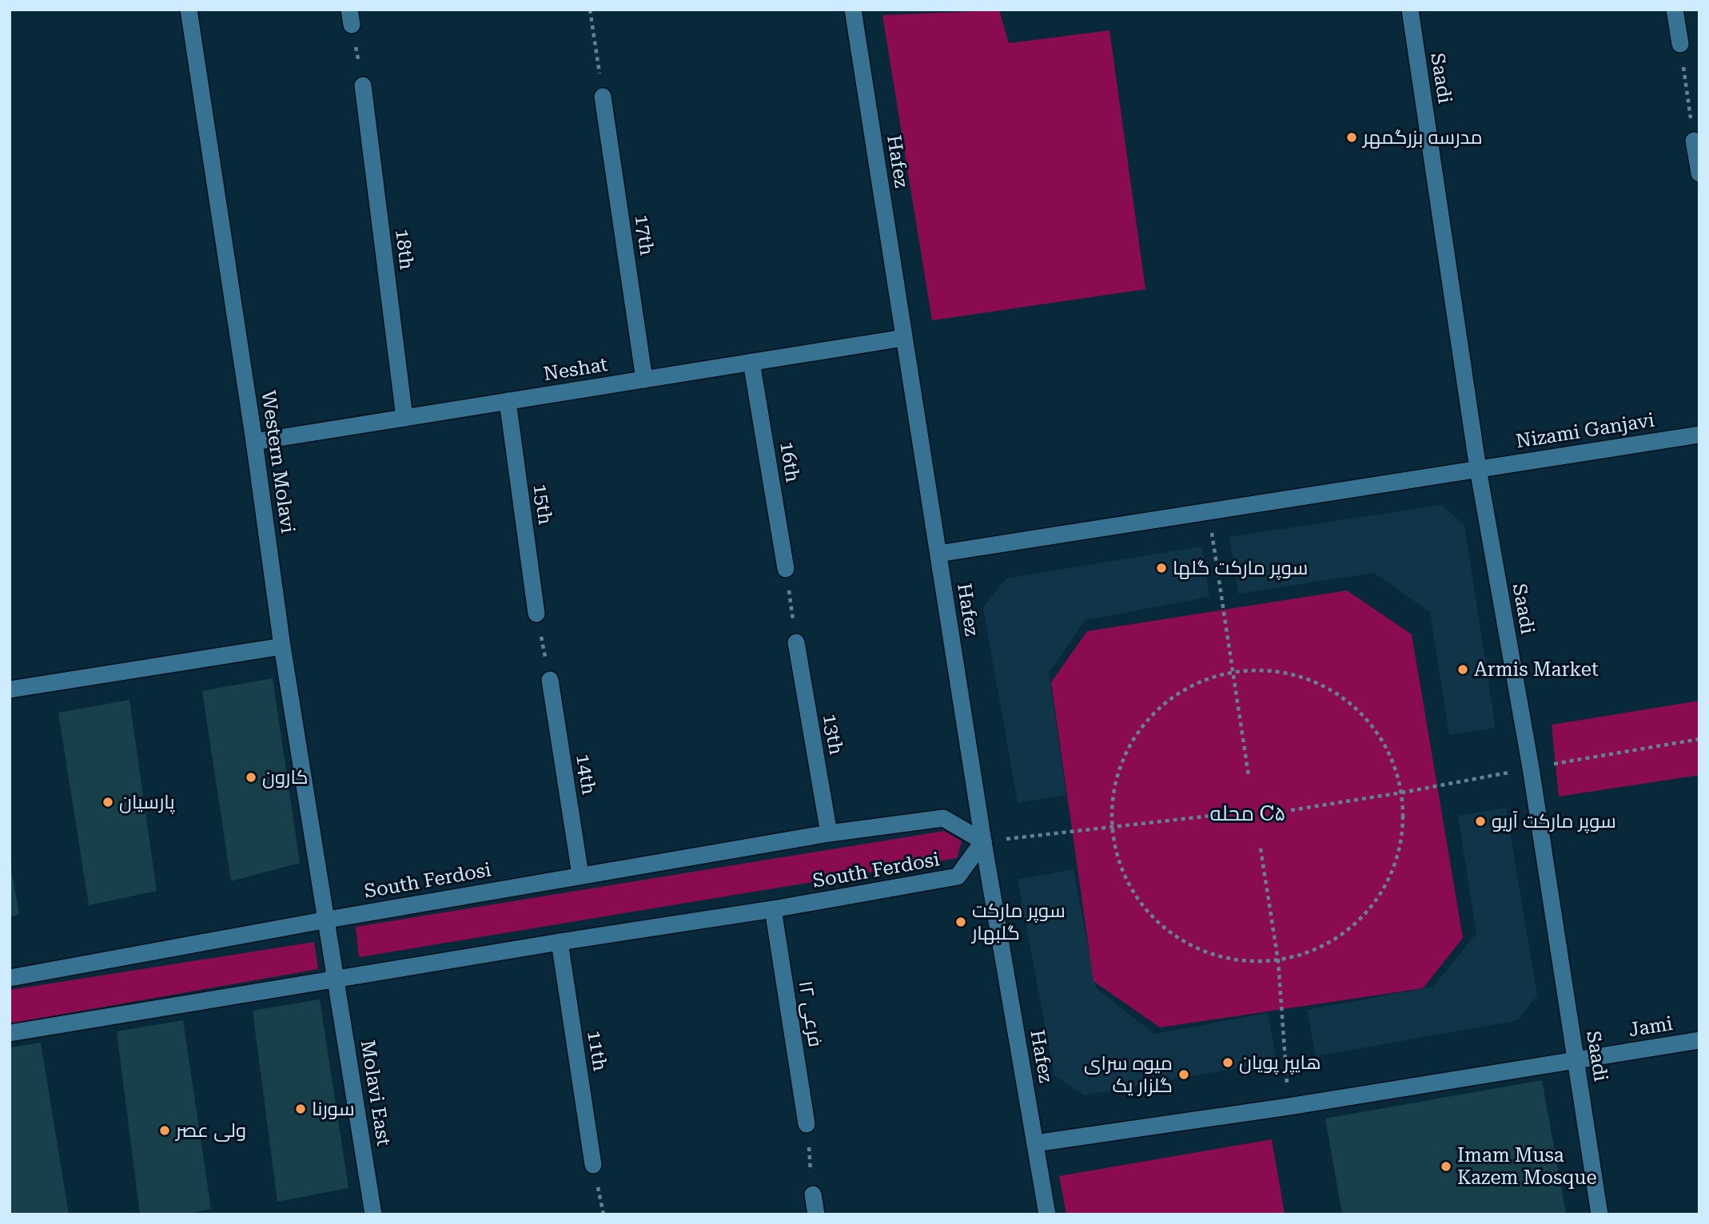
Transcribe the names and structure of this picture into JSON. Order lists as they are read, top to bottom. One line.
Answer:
{"streets":{"street":["Saadi","Hafez","17th","18th","Neshat","Nizami Ganjavi","Western Molavi","16th","15th","13th","14th","South Ferdosi","فرعی ۱۲","Jami","11th","Molavi East"]},"crossings":[["Saadi","Nizami Ganjavi"],["Saadi","Jami"],["Hafez","Neshat"],["Hafez","Nizami Ganjavi"],["Hafez","South Ferdosi"],["Hafez","Jami"],["17th","Neshat"],["18th","Neshat"],["Neshat","Western Molavi"],["Neshat","16th"],["Neshat","15th"],["Western Molavi","South Ferdosi"],["Western Molavi","Molavi East"],["13th","South Ferdosi"],["14th","South Ferdosi"],["South Ferdosi","فرعی ۱۲"],["South Ferdosi","11th"],["South Ferdosi","Molavi East"]],"districts":["محله C۵"],"places":["مدرسه بزرگمهر","سوپر مارکت گلها","Armis Market","کارون","پارسیان","سوپر مارکت آریو","سوپر مارکت گلبهار","هایپر پویان","میوه سرای گلزار یک","سورنا","ولی عصر","Imam Musa Kazem Mosque"]}
